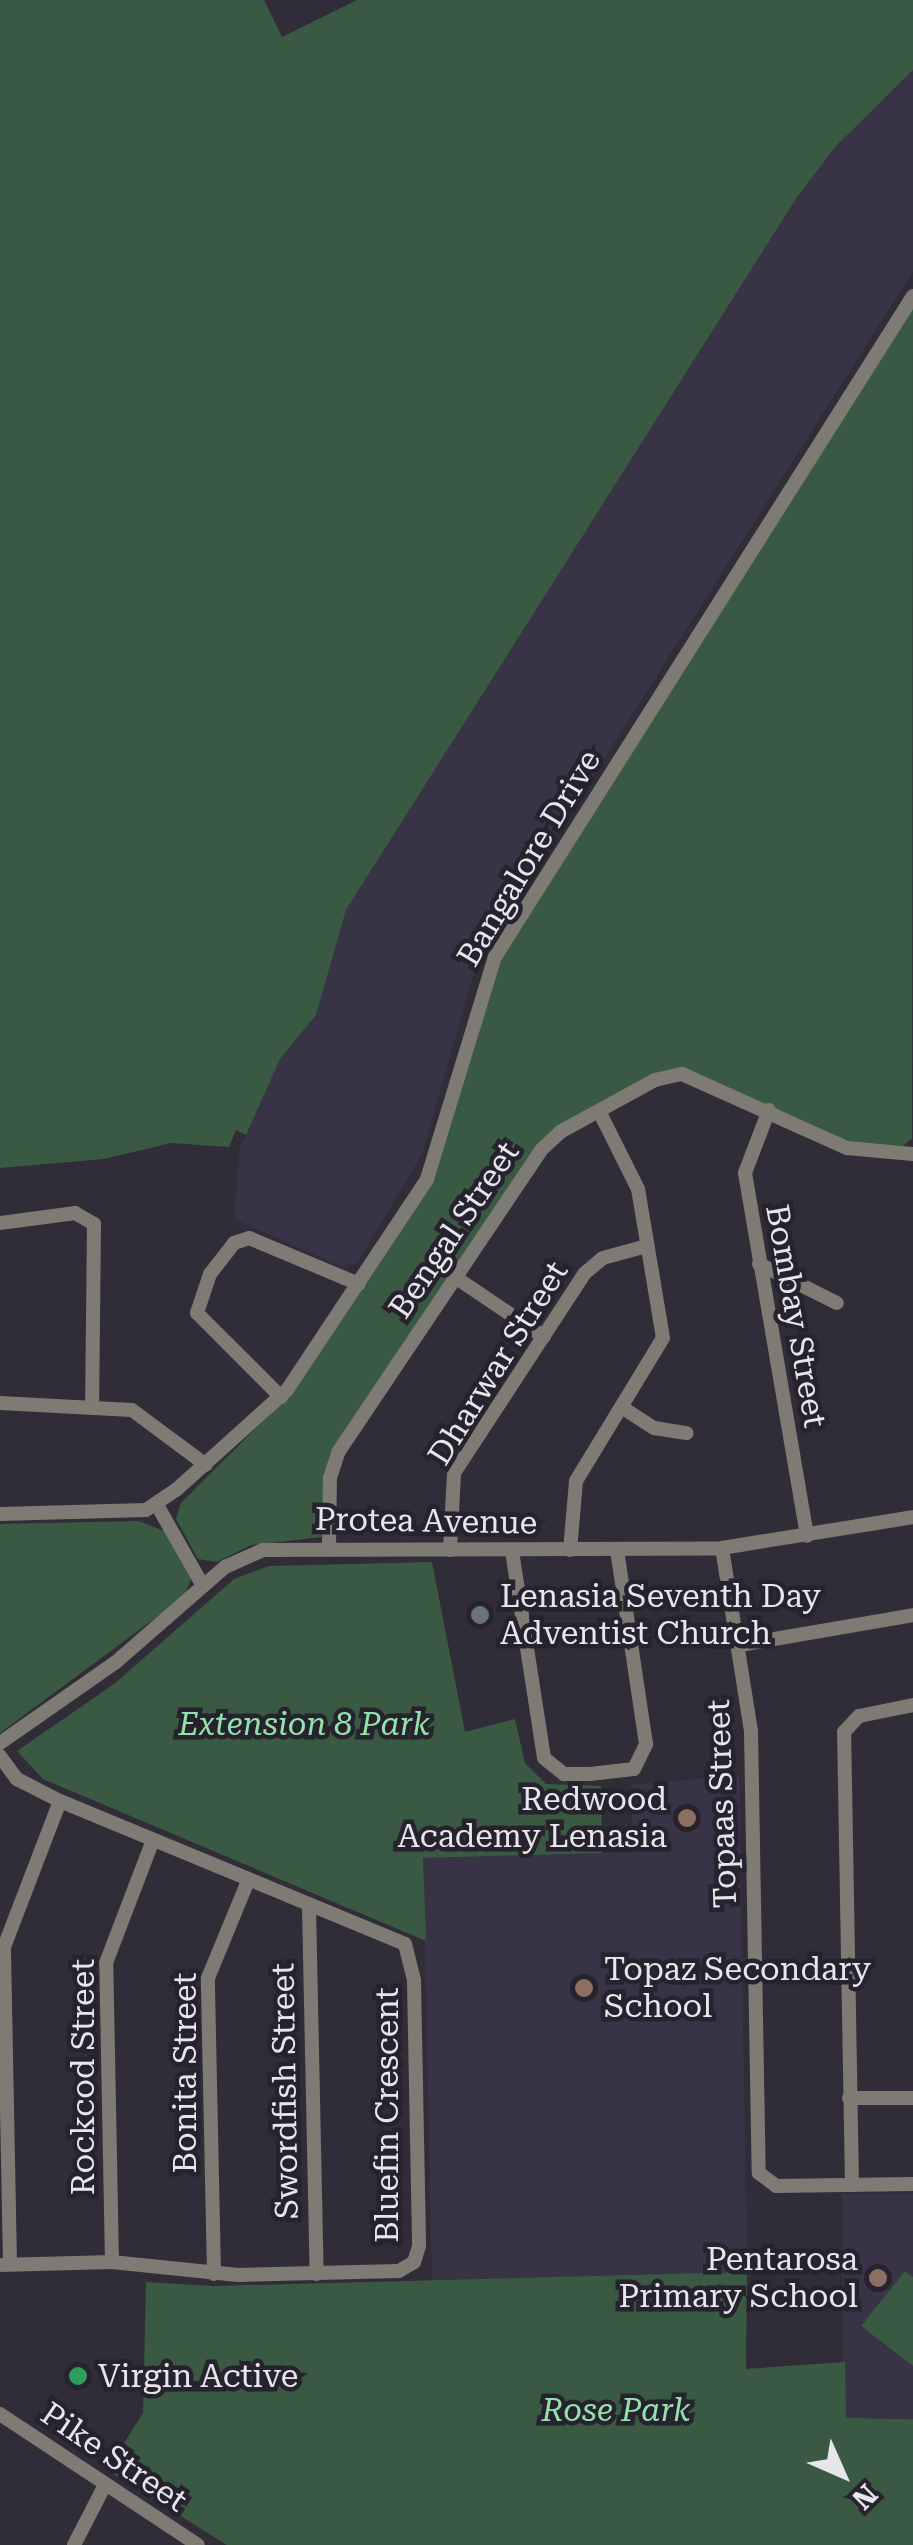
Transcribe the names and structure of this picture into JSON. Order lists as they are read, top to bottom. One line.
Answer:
{"streets":{"street":["Bangalore Drive","Bengal Street","Bombay Street","Dharwar Street","Protea Avenue","Topaas Street","Bonita Street","Rockcod Street","Swordfish Street","Bluefin Crescent","Pike Street"]},"crossings":[["Bengal Street","Bombay Street"],["Bengal Street","Protea Avenue"],["Bombay Street","Protea Avenue"],["Dharwar Street","Protea Avenue"],["Protea Avenue","Topaas Street"],["Bonita Street","Bluefin Crescent"],["Rockcod Street","Bluefin Crescent"],["Swordfish Street","Bluefin Crescent"]],"parks":["Extension 8 Park","Rose Park"],"places":["Lenasia Seventh Day Adventist Church","Redwood Academy Lenasia","Topaz Secondary School","Pentarosa Primary School","Virgin Active"],"north":"bottom right"}
